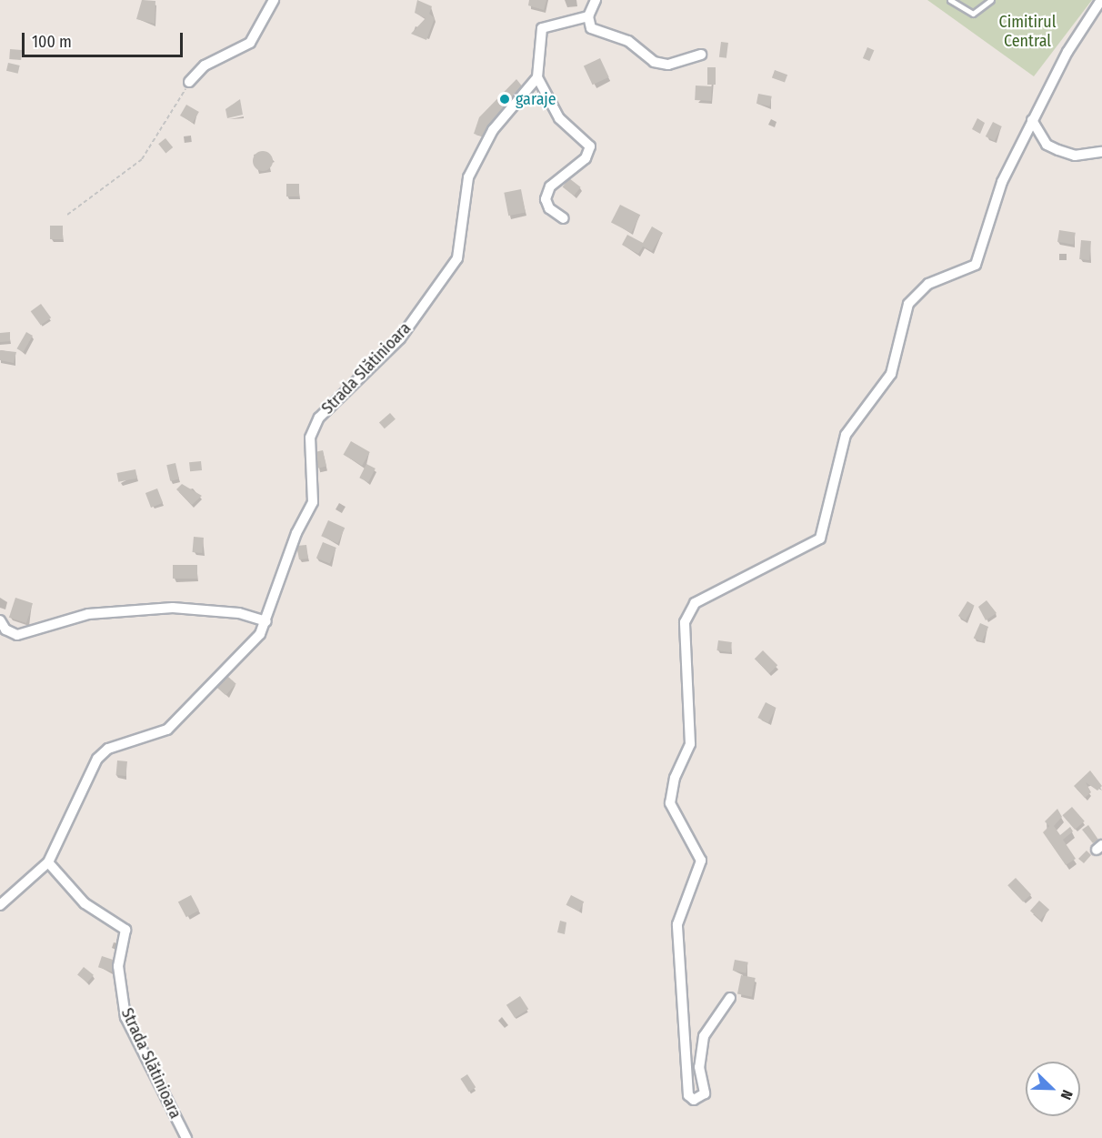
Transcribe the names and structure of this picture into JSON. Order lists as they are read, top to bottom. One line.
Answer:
{"streets":{"street":["Strada Slătinioara"]},"parks":["Cimitirul Central"],"places":["garaje"],"scale_bar":"100 m","north":"bottom right"}
